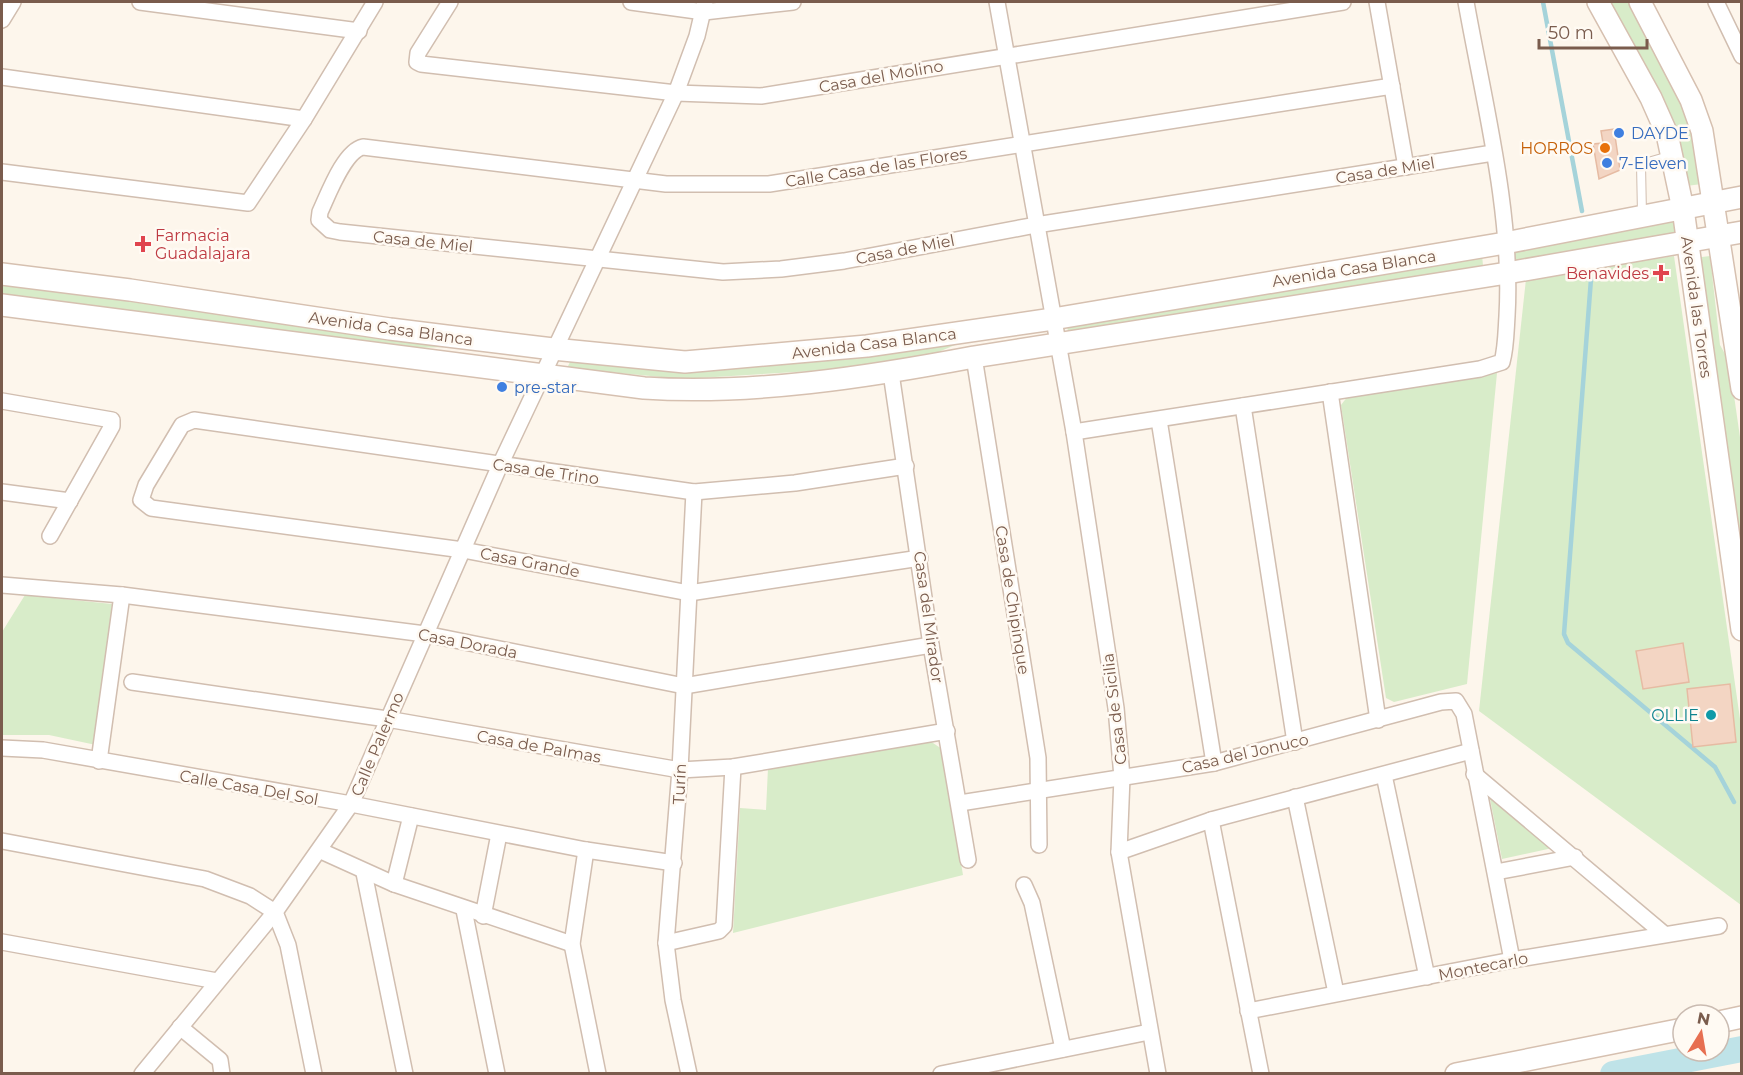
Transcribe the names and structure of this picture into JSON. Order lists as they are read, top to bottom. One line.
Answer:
{"streets":{"street":["Casa del Molino","Calle Casa de las Flores","Casa de Miel","Avenida Casa Blanca","Avenida las Torres","Casa de Trino","Casa Grande","Casa de Chipinque","Casa del Mirador","Casa Dorada","Casa de Sicilia","Calle Palermo","Casa de Palmas","Casa del Jonuco","Turín","Calle Casa Del Sol","Montecarlo"]},"crossings":[["Casa del Molino","Casa de Sicilia"],["Casa del Molino","Calle Palermo"],["Calle Casa de las Flores","Casa de Miel"],["Calle Casa de las Flores","Casa de Sicilia"],["Calle Casa de las Flores","Calle Palermo"],["Casa de Miel","Casa de Sicilia"],["Casa de Miel","Calle Palermo"],["Avenida Casa Blanca","Avenida las Torres"],["Avenida Casa Blanca","Casa de Chipinque"],["Avenida Casa Blanca","Casa del Mirador"],["Avenida Casa Blanca","Casa de Sicilia"],["Avenida Casa Blanca","Calle Palermo"],["Casa de Trino","Casa Grande"],["Casa de Trino","Casa del Mirador"],["Casa de Trino","Calle Palermo"],["Casa de Trino","Turín"],["Casa Grande","Casa del Mirador"],["Casa Grande","Calle Palermo"],["Casa Grande","Turín"],["Casa de Chipinque","Casa del Jonuco"],["Casa del Mirador","Casa Dorada"],["Casa del Mirador","Casa de Palmas"],["Casa del Mirador","Casa del Jonuco"],["Casa Dorada","Calle Palermo"],["Casa Dorada","Turín"],["Casa de Sicilia","Casa del Jonuco"],["Calle Palermo","Casa de Palmas"],["Calle Palermo","Calle Casa Del Sol"],["Casa de Palmas","Turín"],["Turín","Calle Casa Del Sol"]],"places":{"other":["DAYDE","HORROS","7-Eleven","pre-star","OLLIE"],"health":["Farmacia Guadalajara","Benavides"]},"scale_bar":"50 m","north":"top"}
